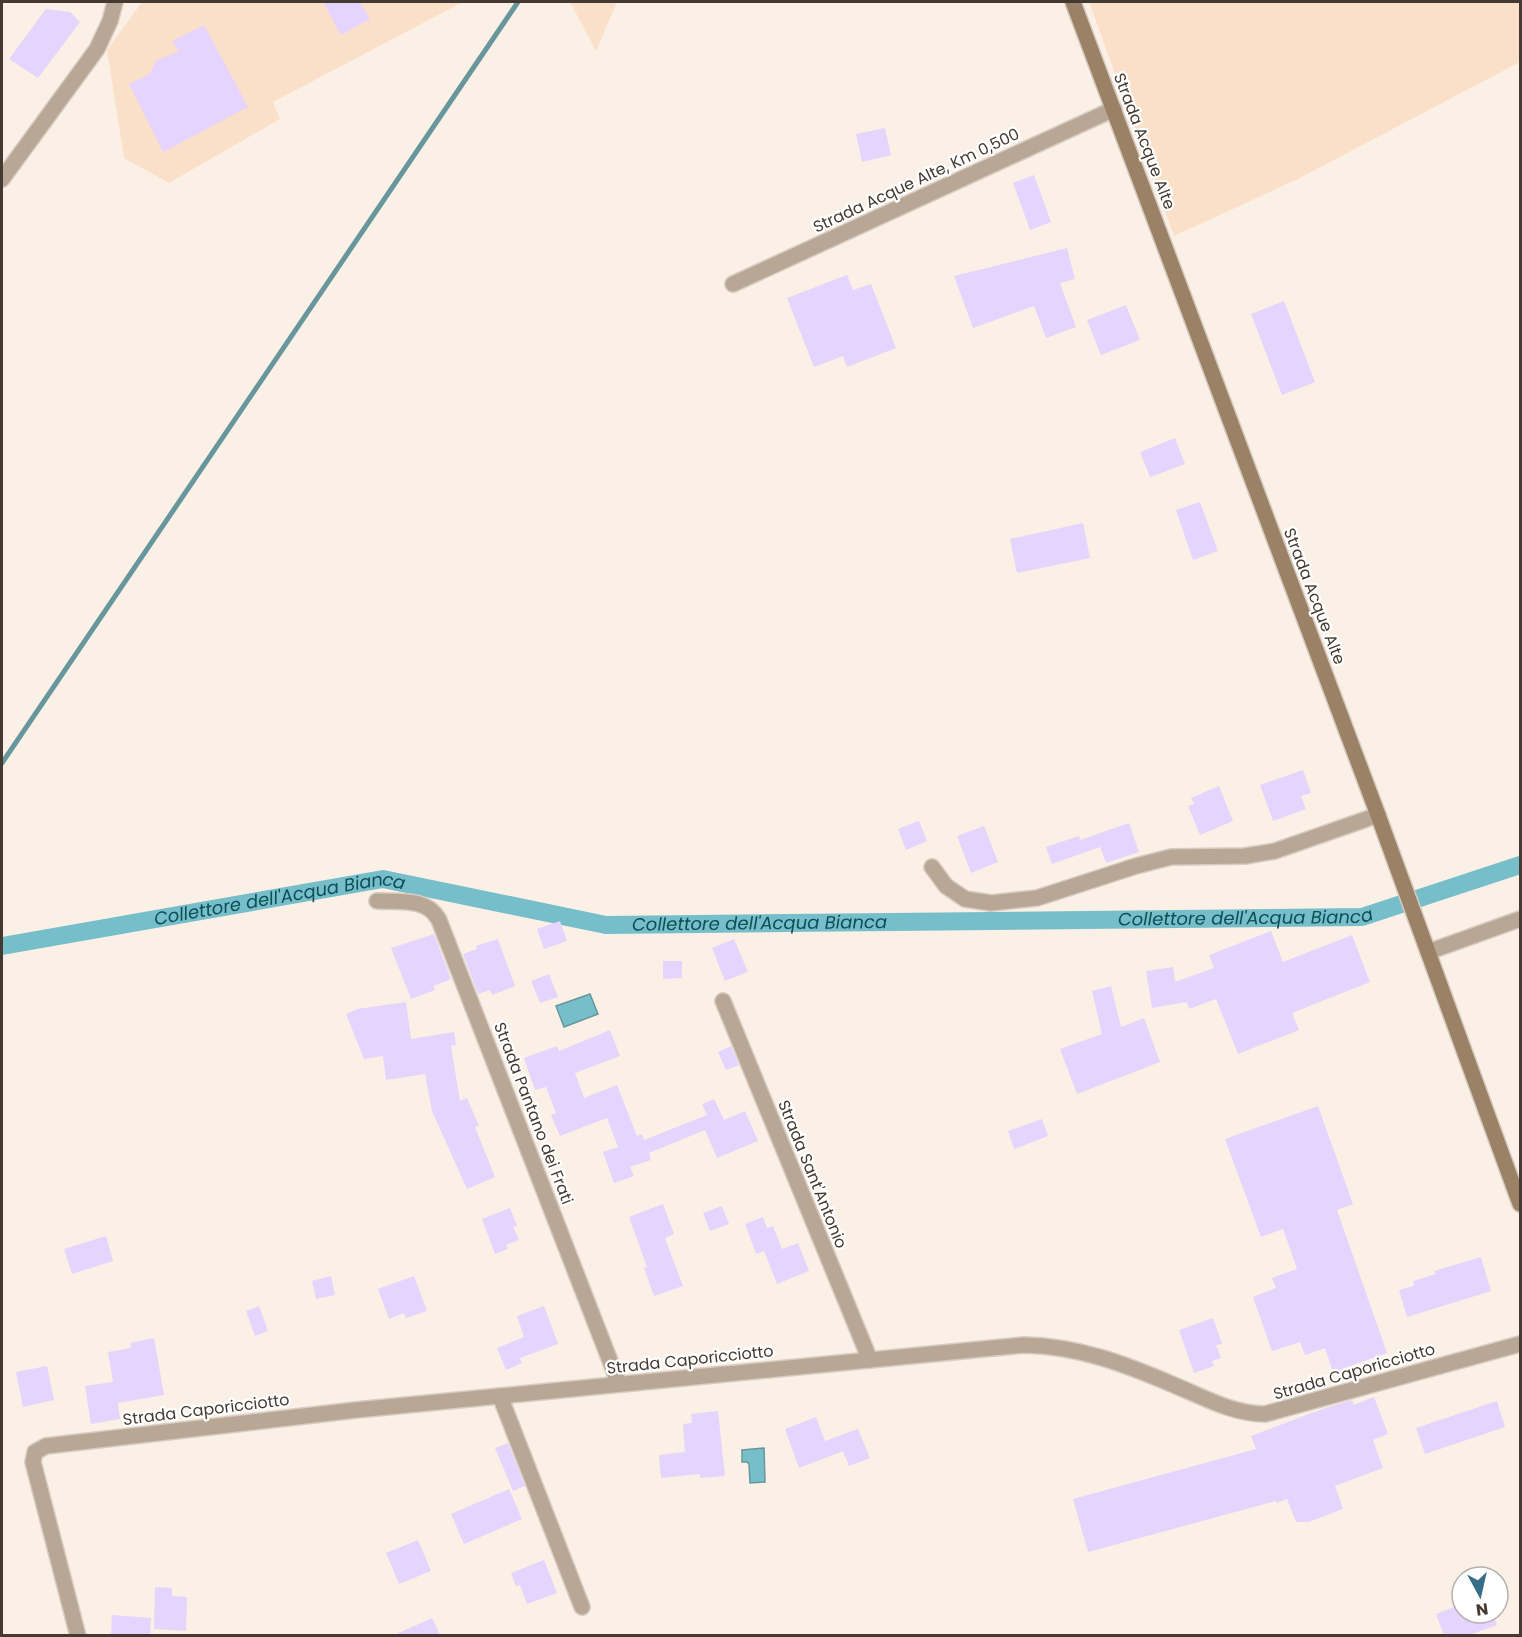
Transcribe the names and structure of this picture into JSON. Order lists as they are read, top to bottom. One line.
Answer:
{"streets":{"main road":["Strada Acque Alte"],"street":["Strada Acque Alte, Km 0,500","Strada Pantano dei Frati","Strada Sant'Antonio","Strada Caporicciotto"]},"crossings":[["Strada Acque Alte","Strada Acque Alte, Km 0,500"],["Strada Pantano dei Frati","Strada Caporicciotto"],["Strada Sant'Antonio","Strada Caporicciotto"]],"water":["Collettore dell'Acqua Bianca"],"north":"bottom"}
